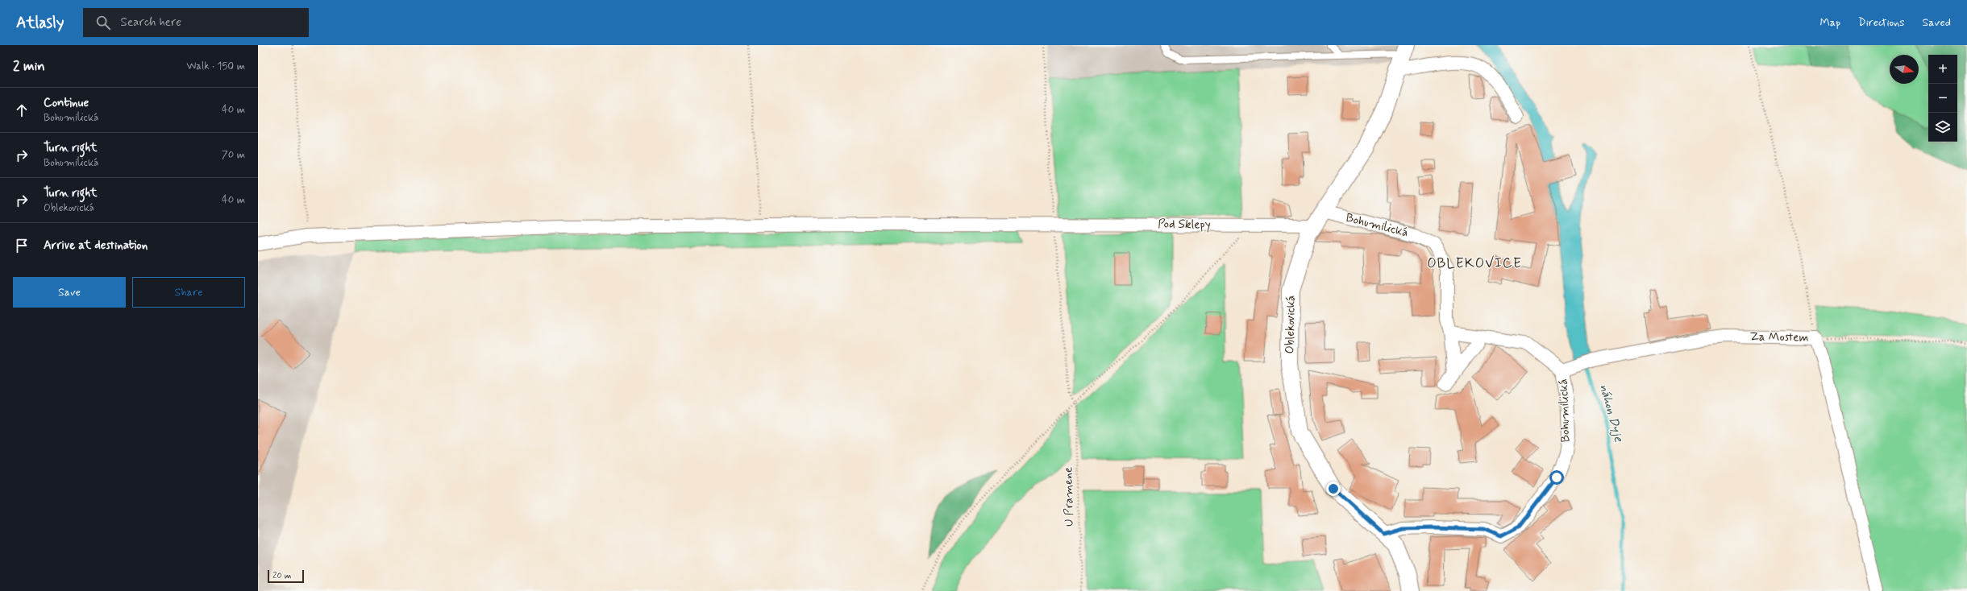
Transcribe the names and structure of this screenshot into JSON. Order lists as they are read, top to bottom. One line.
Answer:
{"streets":{"street":["Pod Sklepy","Bohumilická","Oblekovická","Za Mostem"],"path":["U Pramene"]},"crossings":[["Pod Sklepy","Oblekovická"],["Pod Sklepy","U Pramene"],["Bohumilická","Oblekovická"],["Bohumilická","Za Mostem"]],"districts":["OBLEKOVICE"],"water":["náhon Dyje"],"scale_bar":"20 m","north":"right","page":{"header":"Atlasly","search":"Search here","nav":["Map","Directions","Saved"],"heading":["2 min","Walk · 150 m"],"map_buttons":["+","−"],"list":[["Continue","Bohumilická","40 m"],["Turn right","Bohumilická","70 m"],["Turn right","Oblekovická","40 m"],"Arrive at destination"],"buttons":["Save","Share"],"scale":"20 m"}}
